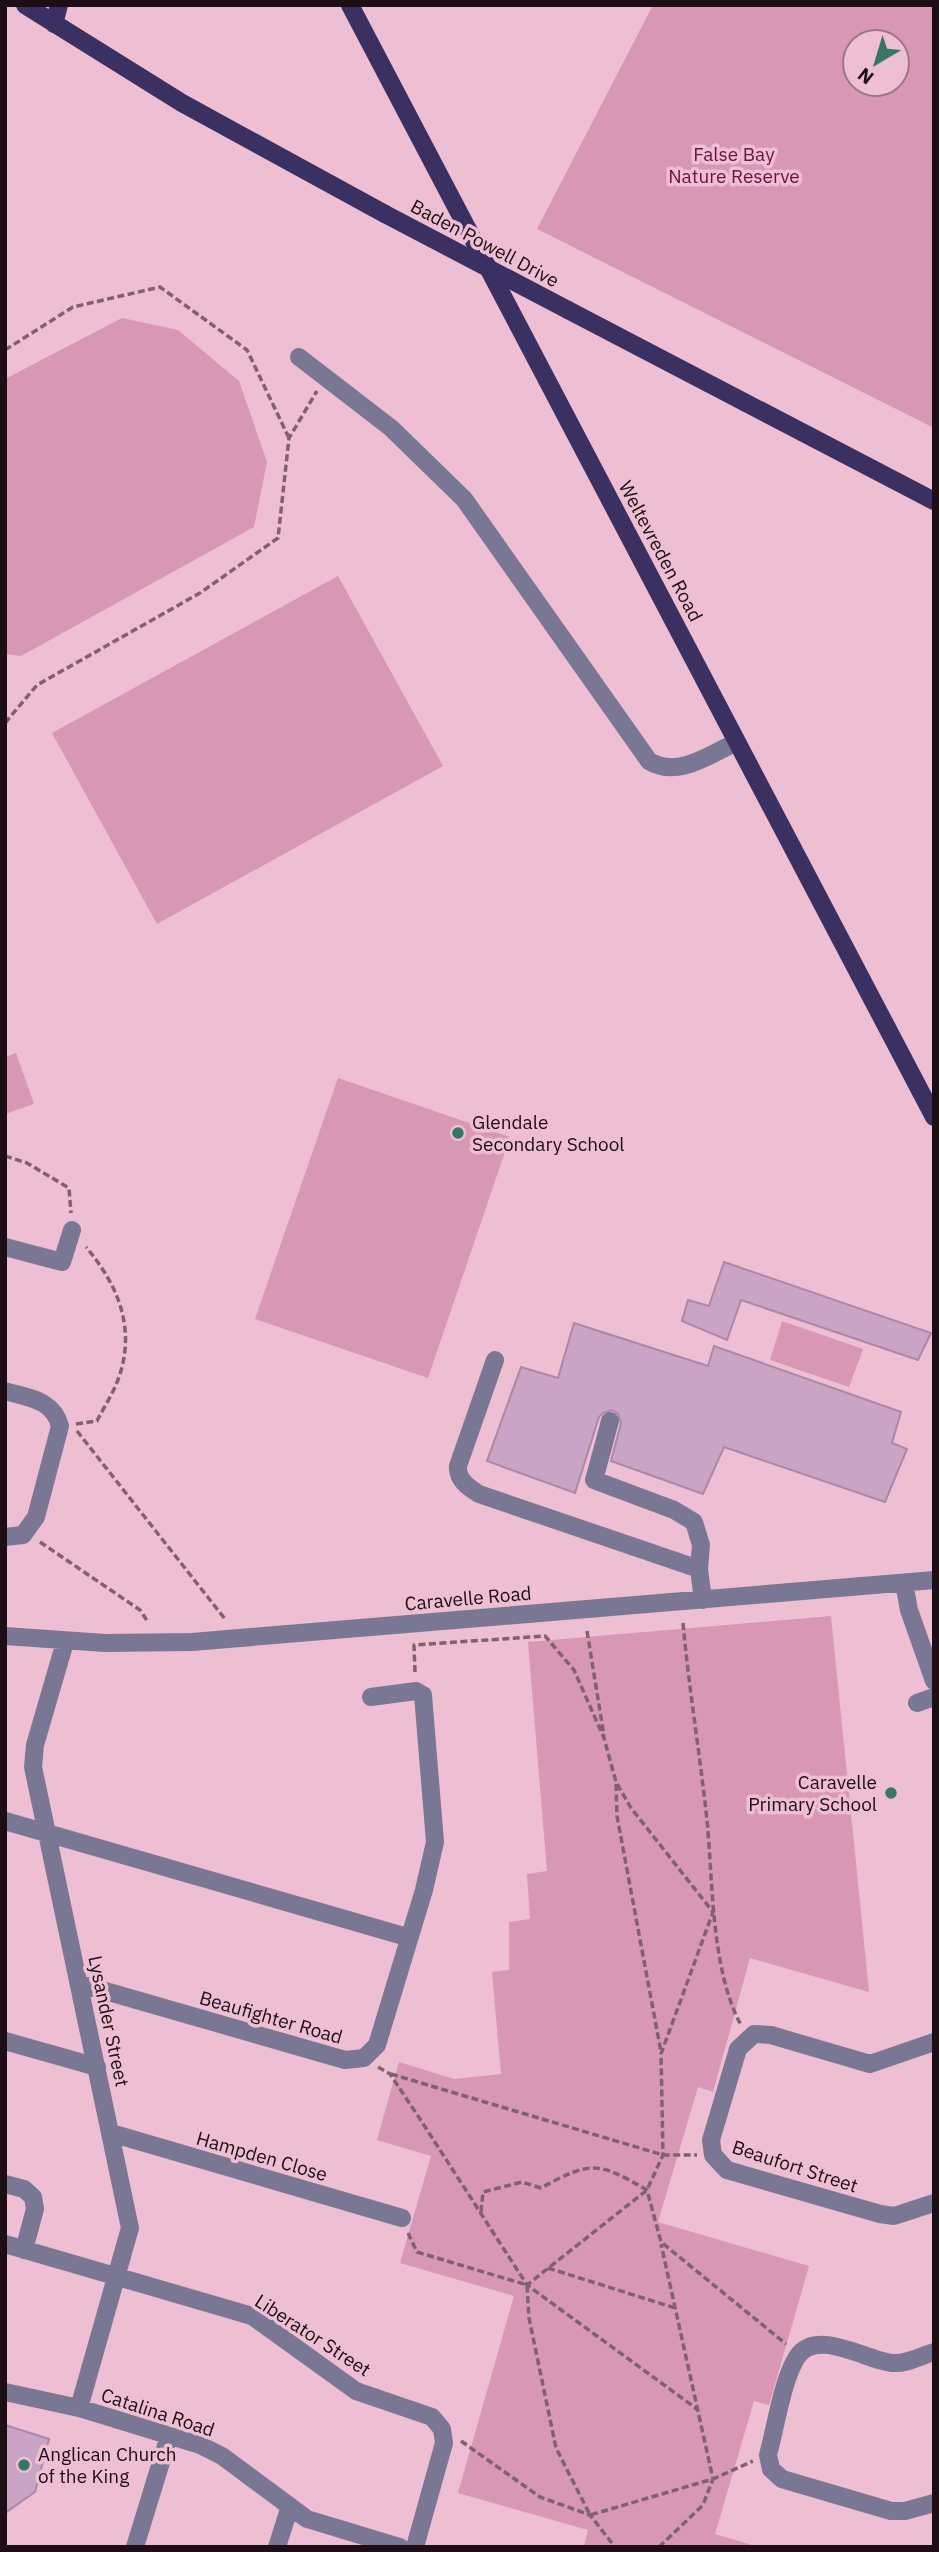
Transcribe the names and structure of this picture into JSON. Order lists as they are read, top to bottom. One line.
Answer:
{"streets":{"main road":["Baden Powell Drive","Weltevreden Road"],"street":["Caravelle Road","Beaufighter Road","Lysander Street","Hampden Close","Beaufort Street","Liberator Street","Catalina Road"]},"crossings":[["Caravelle Road","Lysander Street"],["Beaufighter Road","Lysander Street"],["Lysander Street","Hampden Close"],["Lysander Street","Liberator Street"],["Lysander Street","Catalina Road"]],"parks":["False Bay Nature Reserve"],"places":["Glendale Secondary School","Caravelle Primary School","Anglican Church of the King"],"north":"bottom left"}
